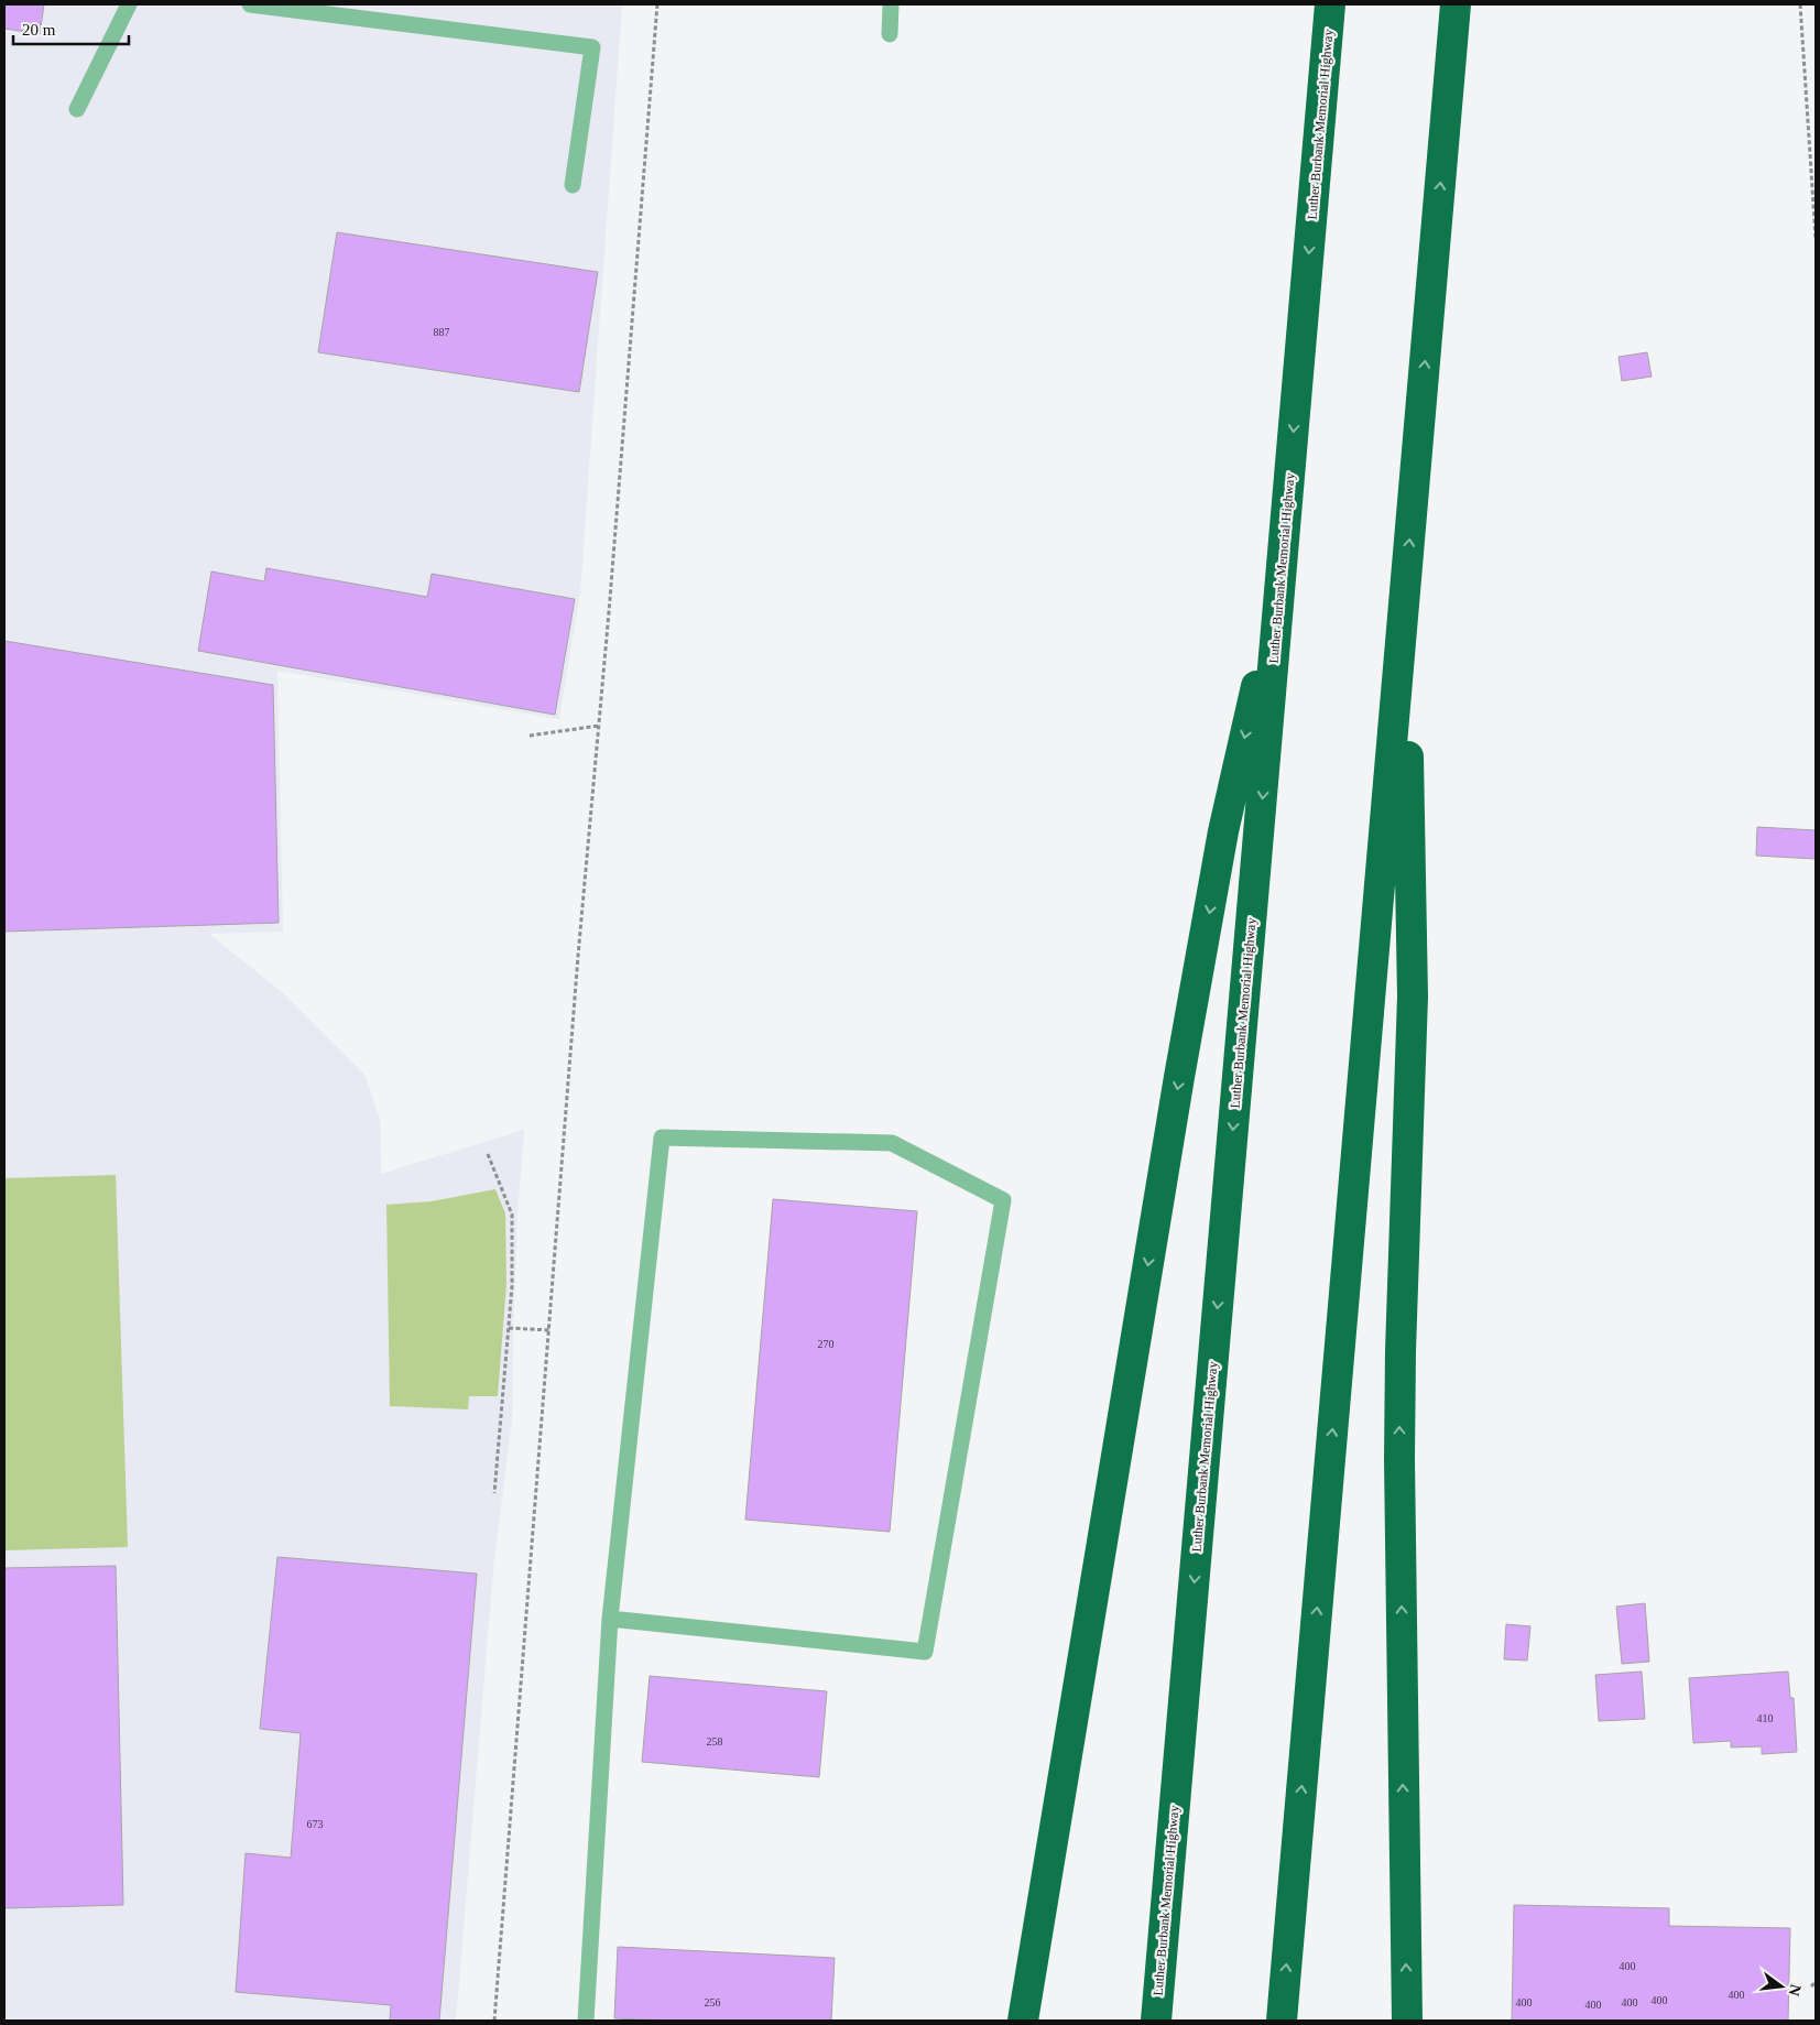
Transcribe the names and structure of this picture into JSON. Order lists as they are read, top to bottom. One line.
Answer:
{"streets":{"highway":["Luther Burbank Memorial Highway"]},"house_numbers":["887","270","410","258","673","400","400","400","256","400","400","400"],"scale_bar":"20 m","north":"right"}
